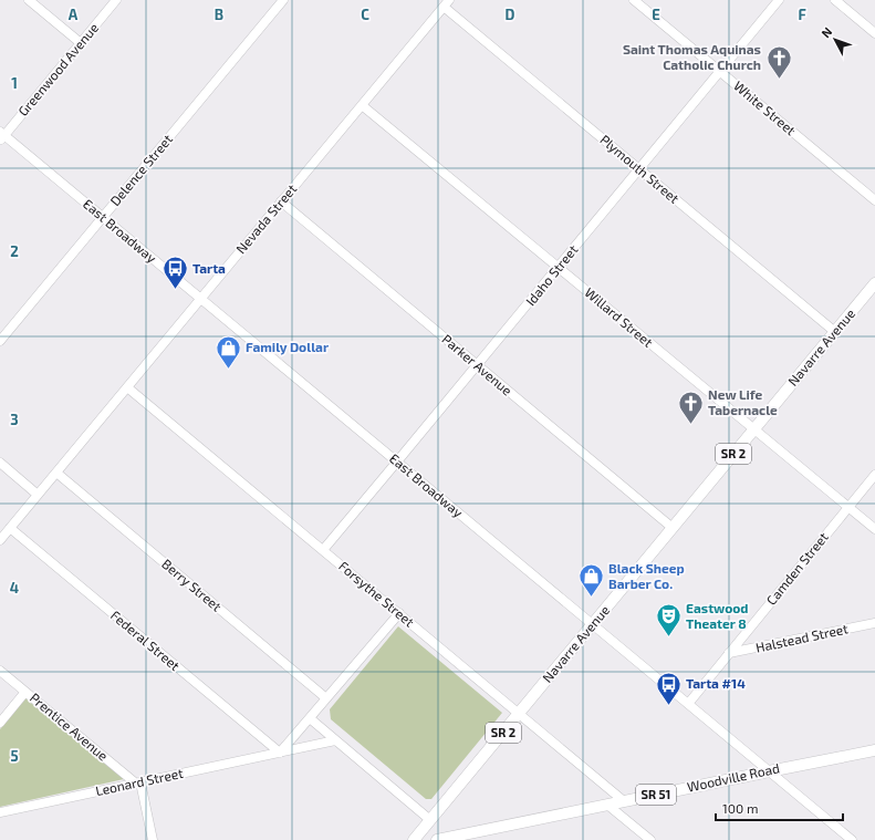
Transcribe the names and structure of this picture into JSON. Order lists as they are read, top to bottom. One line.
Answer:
{"streets":{"main road":["Navarre Avenue","SR 2","Woodville Road","SR 51"],"street":["Greenwood Avenue","White Street","Plymouth Street","Delence Street","Nevada Street","East Broadway","Idaho Street","Willard Street","Parker Avenue","Camden Street","Berry Street","Forsythe Street","Halstead Street","Federal Street","Prentice Avenue","Leonard Street"]},"crossings":[["Greenwood Avenue","East Broadway"],["White Street","Idaho Street"],["Plymouth Street","Nevada Street"],["Plymouth Street","Idaho Street"],["Plymouth Street","Navarre Avenue"],["Delence Street","East Broadway"],["Nevada Street","East Broadway"],["Nevada Street","Willard Street"],["Nevada Street","Parker Avenue"],["Nevada Street","Berry Street"],["Nevada Street","Forsythe Street"],["Nevada Street","Federal Street"],["East Broadway","Idaho Street"],["East Broadway","Navarre Avenue"],["East Broadway","Camden Street"],["East Broadway","Woodville Road"],["Idaho Street","Willard Street"],["Idaho Street","Parker Avenue"],["Idaho Street","Forsythe Street"],["Willard Street","Navarre Avenue"],["Willard Street","Camden Street"],["Navarre Avenue","Parker Avenue"],["Navarre Avenue","Forsythe Street"],["Camden Street","Halstead Street"],["Forsythe Street","Woodville Road"],["Federal Street","Leonard Street"],["Prentice Avenue","Leonard Street"]],"places":{"church":["Saint Thomas Aquinas Catholic Church","New Life Tabernacle"],"bus stop":["Tarta","Tarta #14"],"shop":["Family Dollar","Black Sheep Barber Co."],"theatre":["Eastwood Theater 8"]},"scale_bar":"100 m","north":"top left","grid":{"columns":["A","B","C","D","E","F"],"rows":["1","2","3","4","5"]}}
